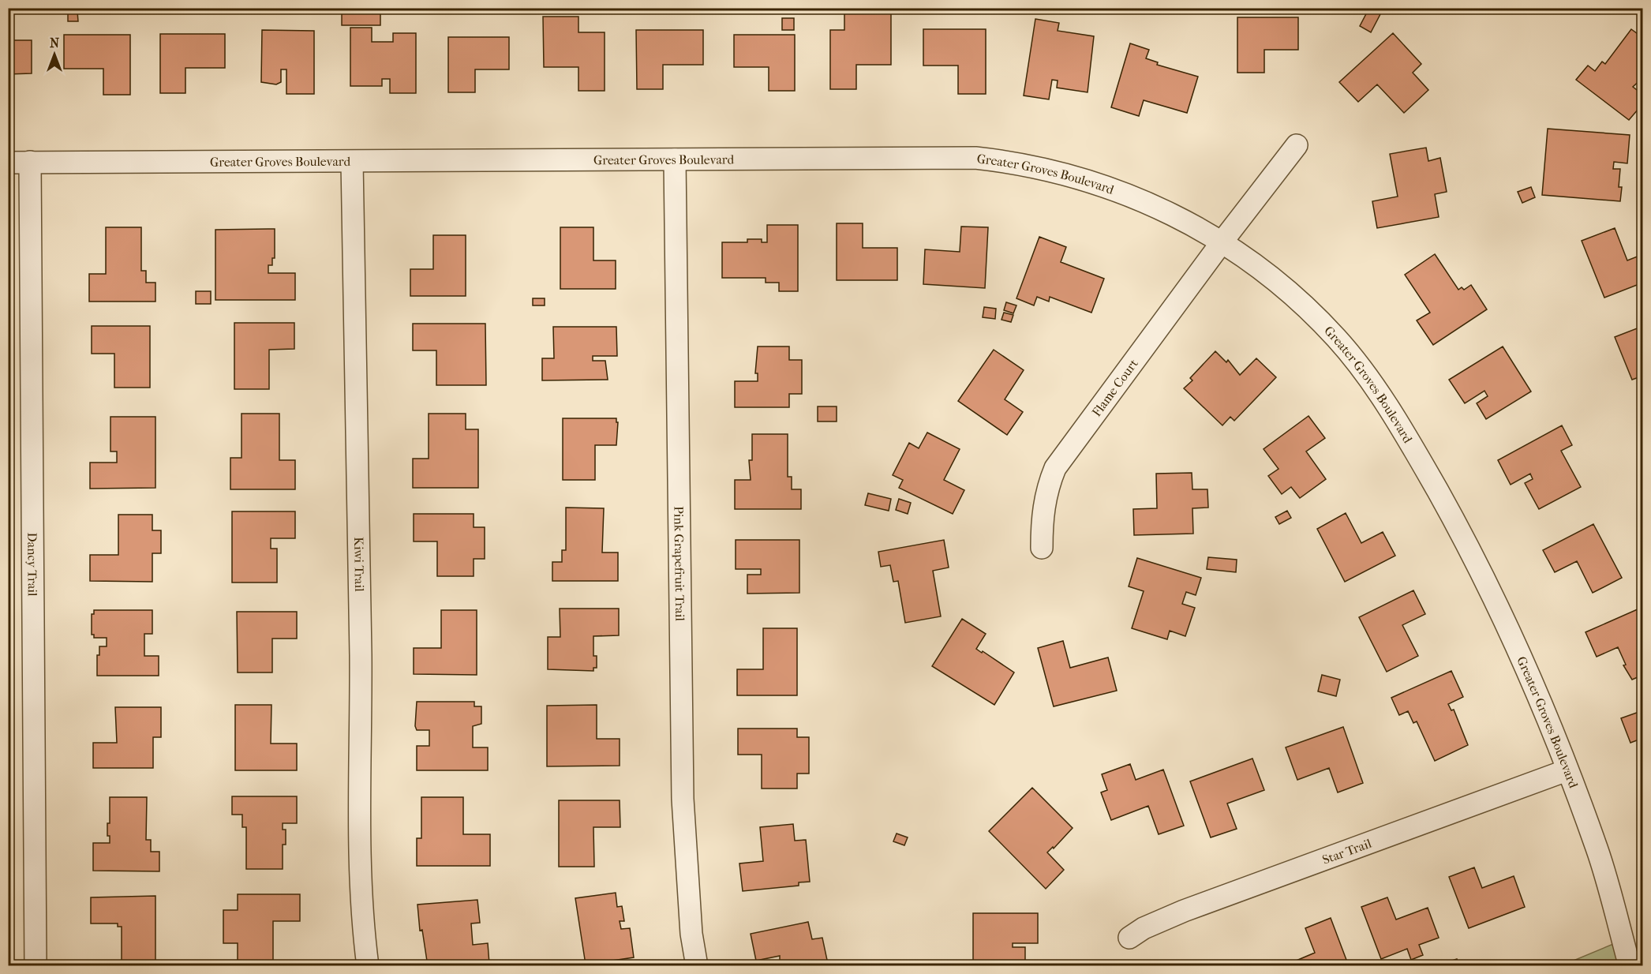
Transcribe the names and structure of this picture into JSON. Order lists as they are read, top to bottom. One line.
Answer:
{"streets":{"street":["Greater Groves Boulevard","Flame Court","Pink Grapefruit Trail","Dancy Trail","Kiwi Trail","Star Trail"]},"crossings":[["Greater Groves Boulevard","Flame Court"],["Greater Groves Boulevard","Pink Grapefruit Trail"],["Greater Groves Boulevard","Dancy Trail"],["Greater Groves Boulevard","Kiwi Trail"],["Greater Groves Boulevard","Star Trail"]],"north":"top"}
